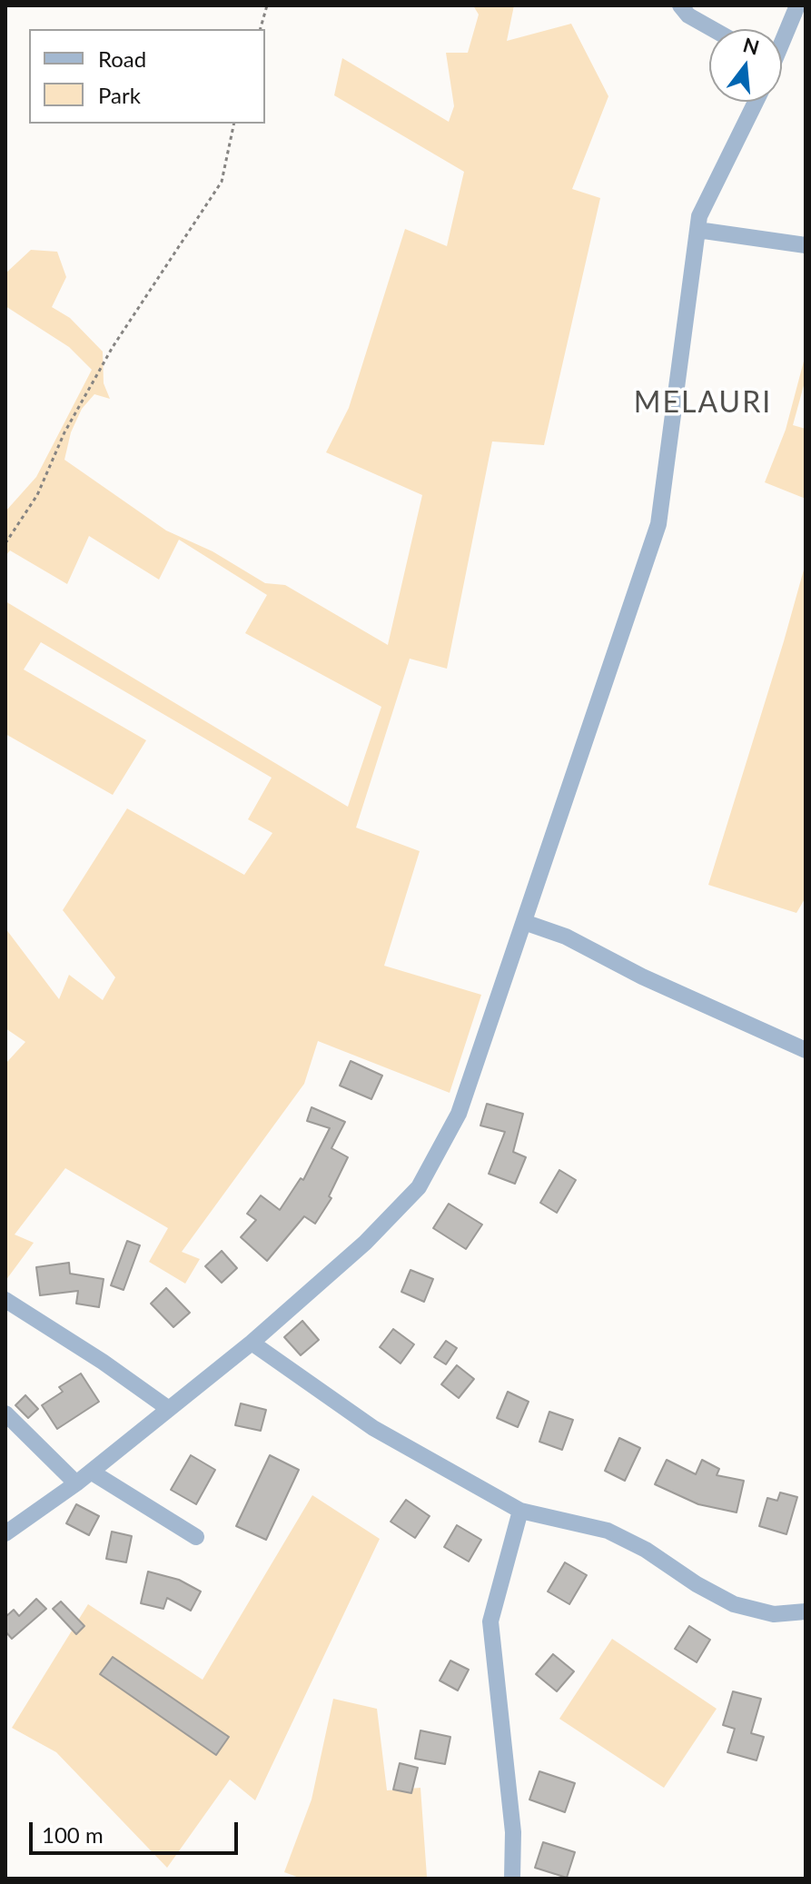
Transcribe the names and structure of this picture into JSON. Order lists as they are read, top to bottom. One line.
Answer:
{"districts":["MELAURI"],"legend":["Road","Park"],"scale_bar":"100 m","north":"top"}
